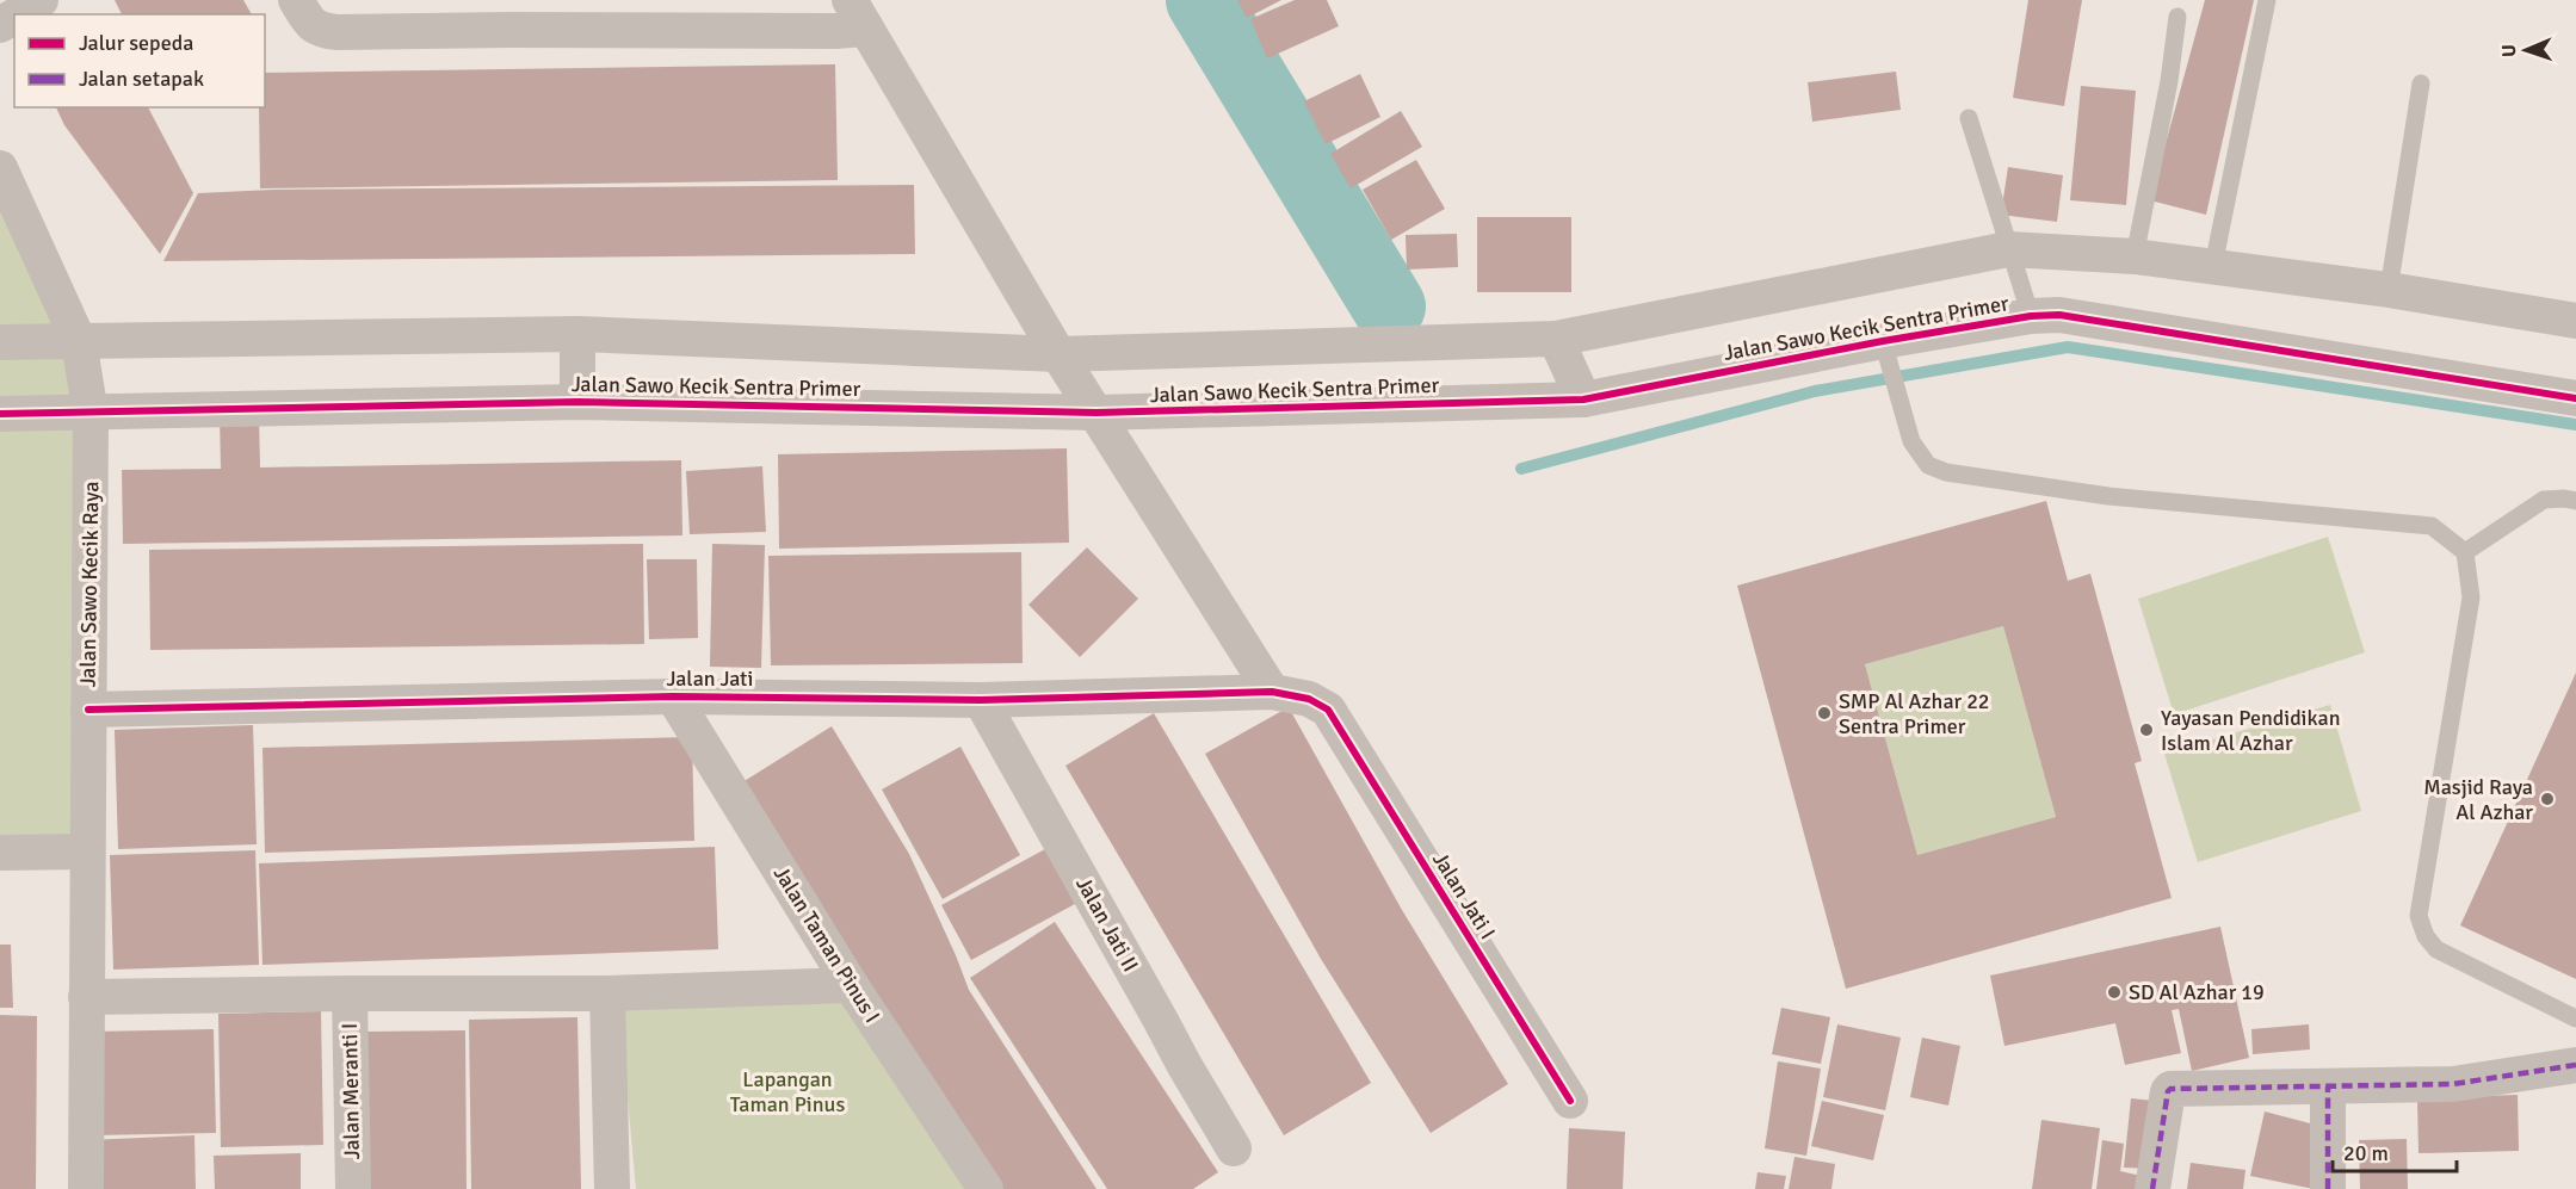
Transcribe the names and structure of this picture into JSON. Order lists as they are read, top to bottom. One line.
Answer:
{"streets":{"street":["Jalan Sawo Kecik Sentra Primer","Jalan Sawo Kecik Raya","Jalan Jati","Jalan Jati I","Jalan Jati II","Jalan Taman Pinus I","Jalan Meranti I"]},"crossings":[["Jalan Sawo Kecik Sentra Primer","Jalan Sawo Kecik Raya"],["Jalan Sawo Kecik Raya","Jalan Jati"],["Jalan Jati","Jalan Jati I"],["Jalan Jati","Jalan Jati II"],["Jalan Jati","Jalan Taman Pinus I"]],"parks":["Lapangan Taman Pinus"],"places":["SMP Al Azhar 22 Sentra Primer","Yayasan Pendidikan Islam Al Azhar","Masjid Raya Al Azhar","SD Al Azhar 19"],"legend":["Jalur sepeda","Jalan setapak"],"scale_bar":"20 m","north":"left"}
